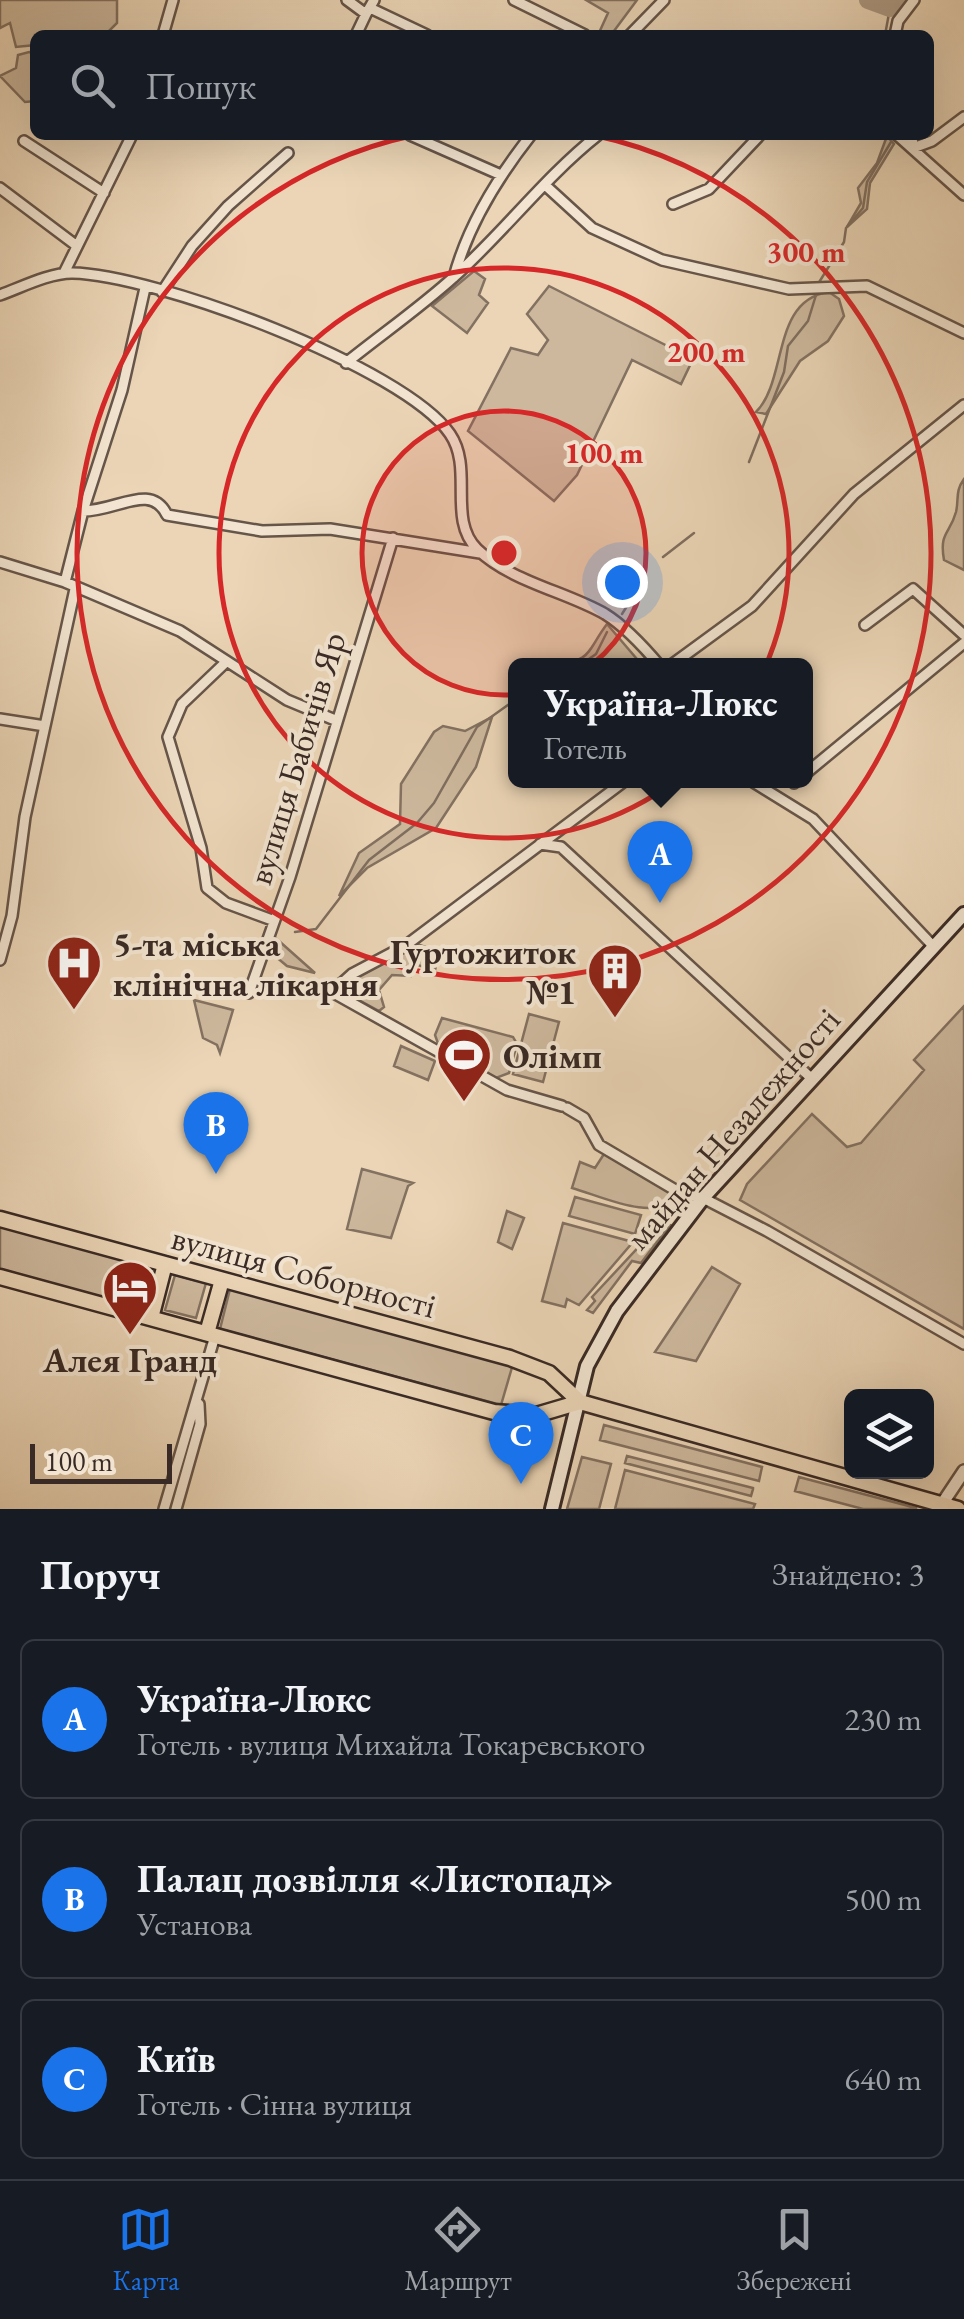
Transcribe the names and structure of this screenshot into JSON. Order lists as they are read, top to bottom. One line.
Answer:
{"streets":{"main road":["майдан Незалежності","вулиця Соборності"],"street":["вулиця Бабичів Яр"]},"crossings":[["майдан Незалежності","вулиця Соборності"]],"places":{"hospital":["5-та міська клінічна лікарня"],"building":["Гуртожиток №1"],"sports":["Олімп"],"hotel":["Алея Гранд"]},"scale_bar":"100 m","page":{"search":"Пошук","popup":["Україна-Люкс","Готель"],"pins":["A","B","C"],"scale":"100 m","heading":["Поруч","Знайдено: 3"],"list":[{"mark":"A","name":"Україна-Люкс","note":"Готель · вулиця Михайла Токаревського","value":"230 m"},{"mark":"B","name":"Палац дозвілля «Листопад»","note":"Установа","value":"500 m"},{"mark":"C","name":"Київ","note":"Готель · Сінна вулиця","value":"640 m"}],"nav":["Карта","Маршрут","Збережені"]},"rings":["300 m","200 m","100 m"]}
